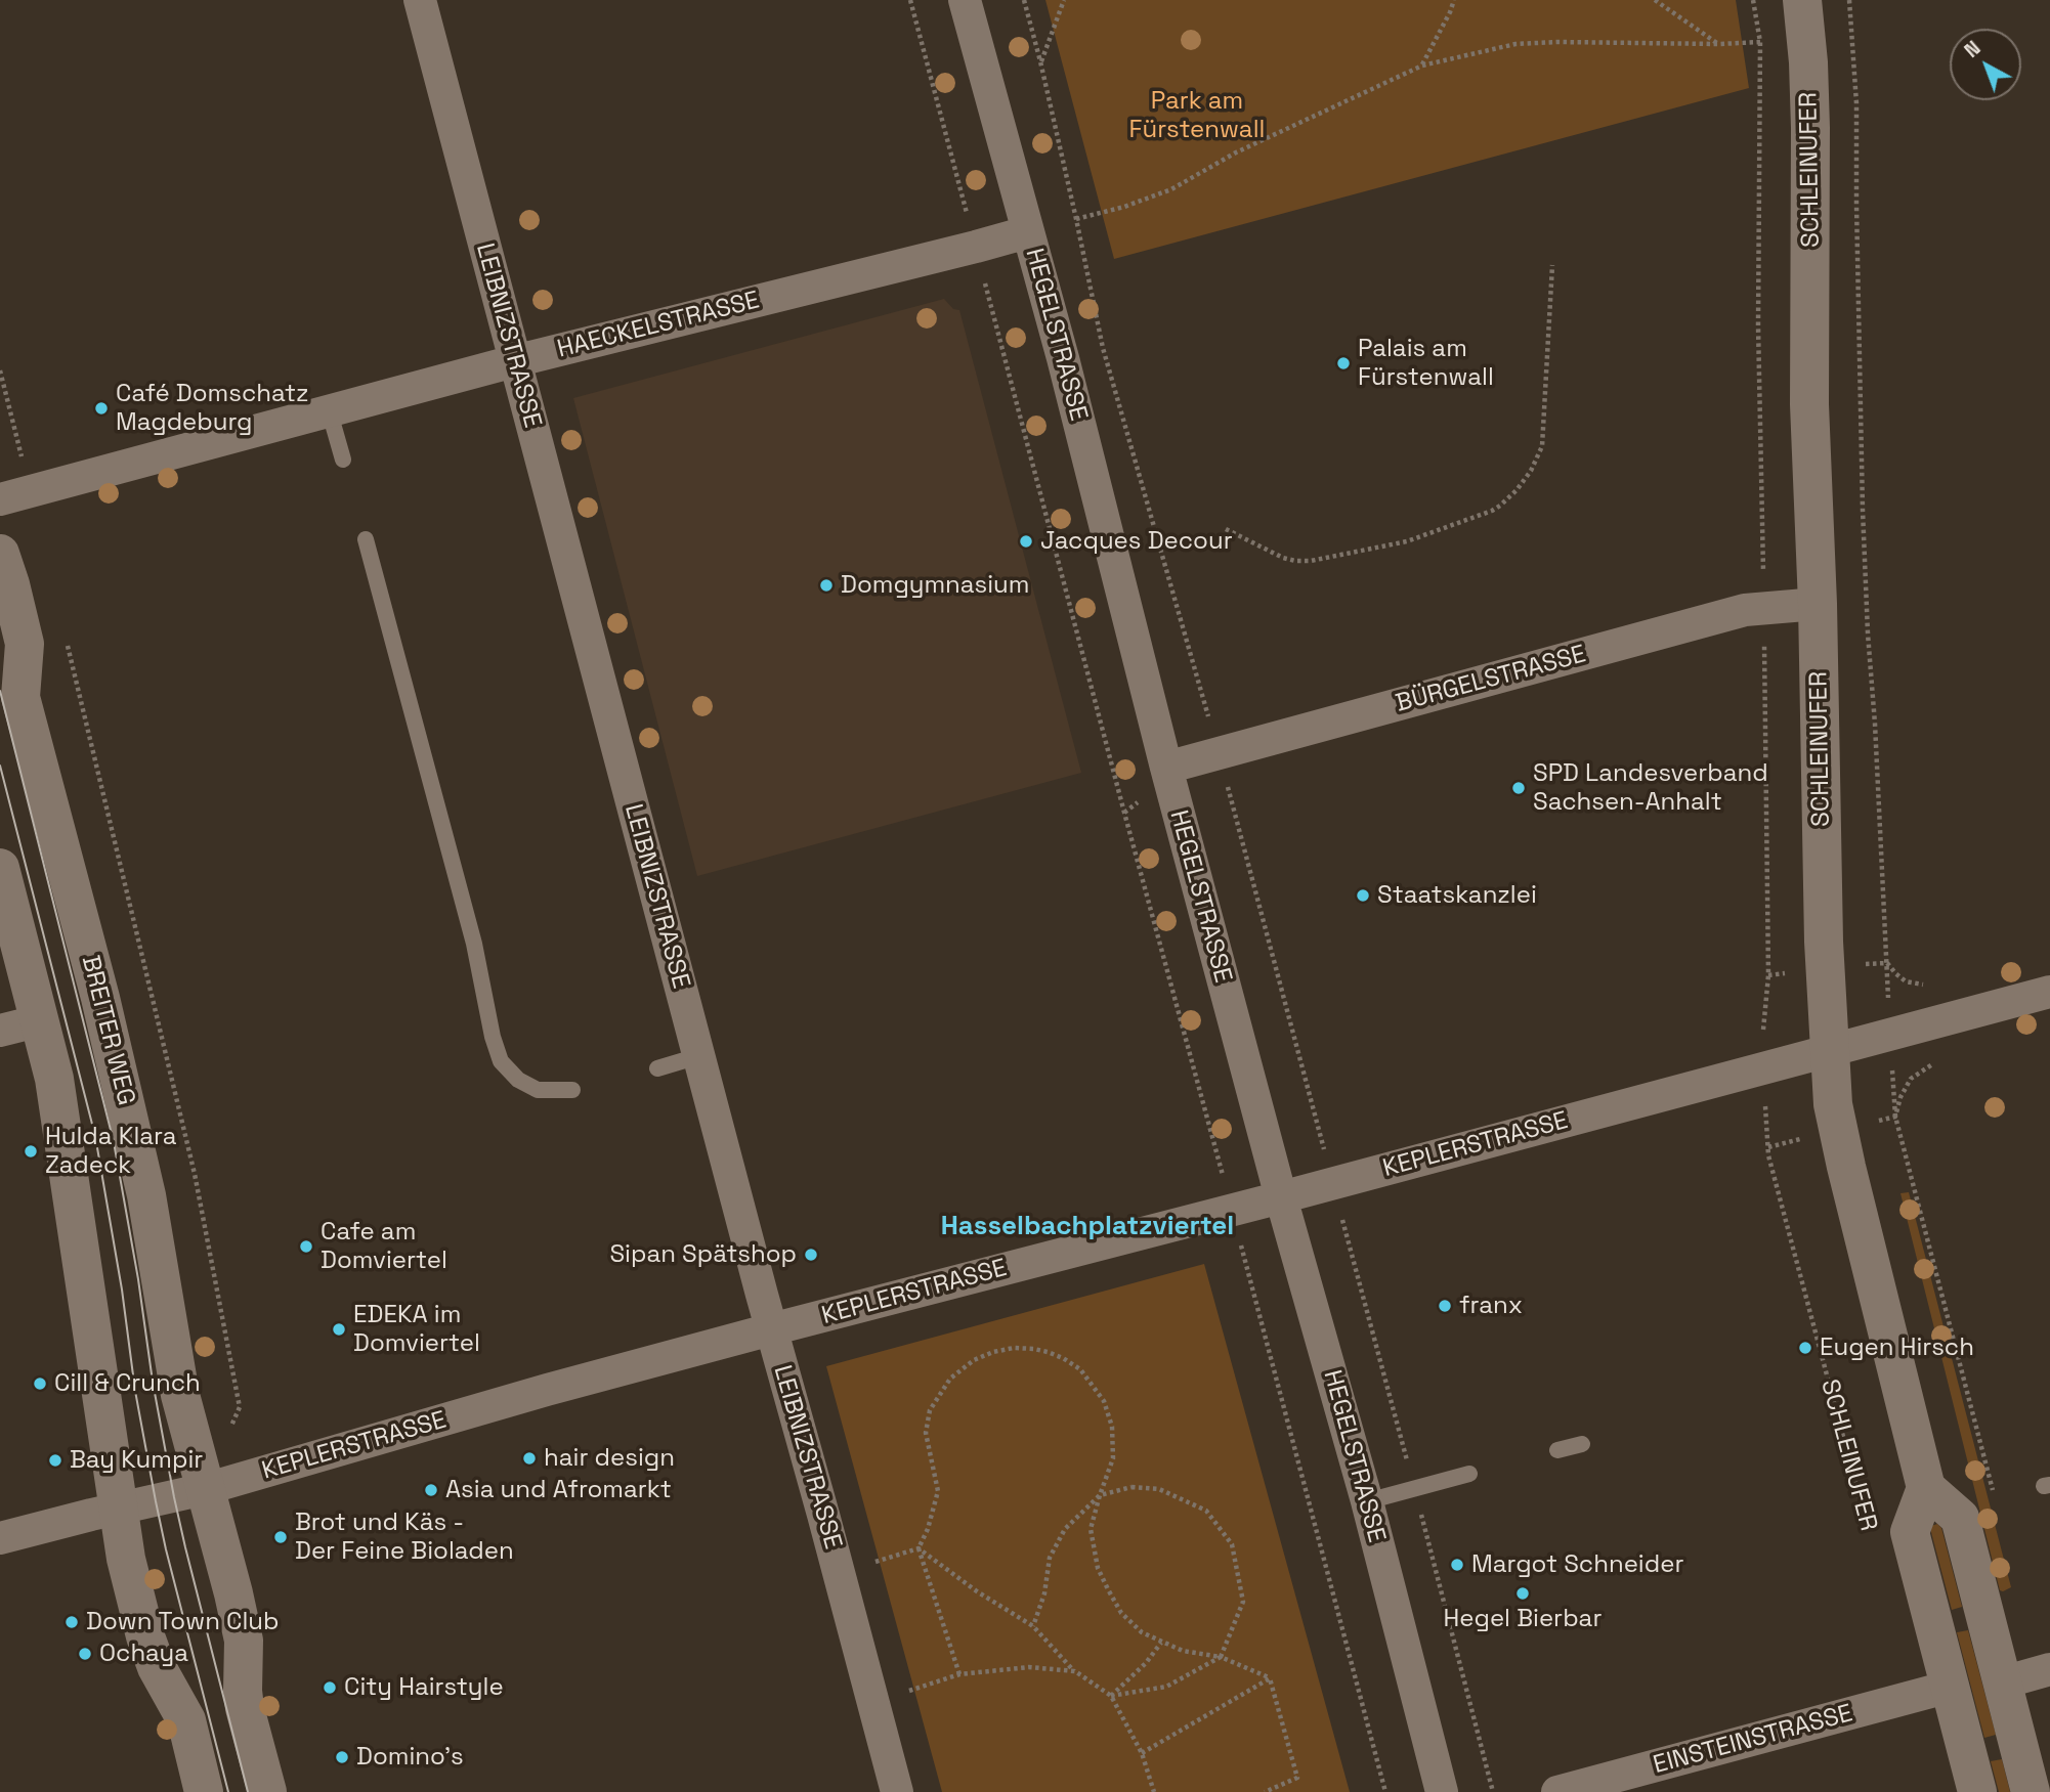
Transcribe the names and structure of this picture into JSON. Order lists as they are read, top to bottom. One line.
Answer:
{"streets":{"street":["SCHLEINUFER","HAECKELSTRASSE","HEGELSTRASSE","LEIBNIZSTRASSE","BÜRGELSTRASSE","BREITER WEG","KEPLERSTRASSE","EINSTEINSTRASSE"]},"crossings":[["SCHLEINUFER","BÜRGELSTRASSE"],["SCHLEINUFER","KEPLERSTRASSE"],["SCHLEINUFER","EINSTEINSTRASSE"],["HAECKELSTRASSE","HEGELSTRASSE"],["HAECKELSTRASSE","LEIBNIZSTRASSE"],["HEGELSTRASSE","BÜRGELSTRASSE"],["HEGELSTRASSE","KEPLERSTRASSE"],["LEIBNIZSTRASSE","KEPLERSTRASSE"],["BREITER WEG","KEPLERSTRASSE"]],"districts":["Hasselbachplatzviertel"],"parks":["Park am Fürstenwall"],"places":["Palais am Fürstenwall","Café Domschatz Magdeburg","Jacques Decour","Domgymnasium","SPD Landesverband Sachsen-Anhalt","Staatskanzlei","Hulda Klara Zadeck","Cafe am Domviertel","Sipan Spätshop","franx","EDEKA im Domviertel","Eugen Hirsch","Cill & Crunch","hair design","Bay Kumpir","Asia und Afromarkt","Brot und Käs - Der Feine Bioladen","Margot Schneider","Hegel Bierbar","Down Town Club","Ochaya","City Hairstyle","Domino's"],"north":"top left"}
